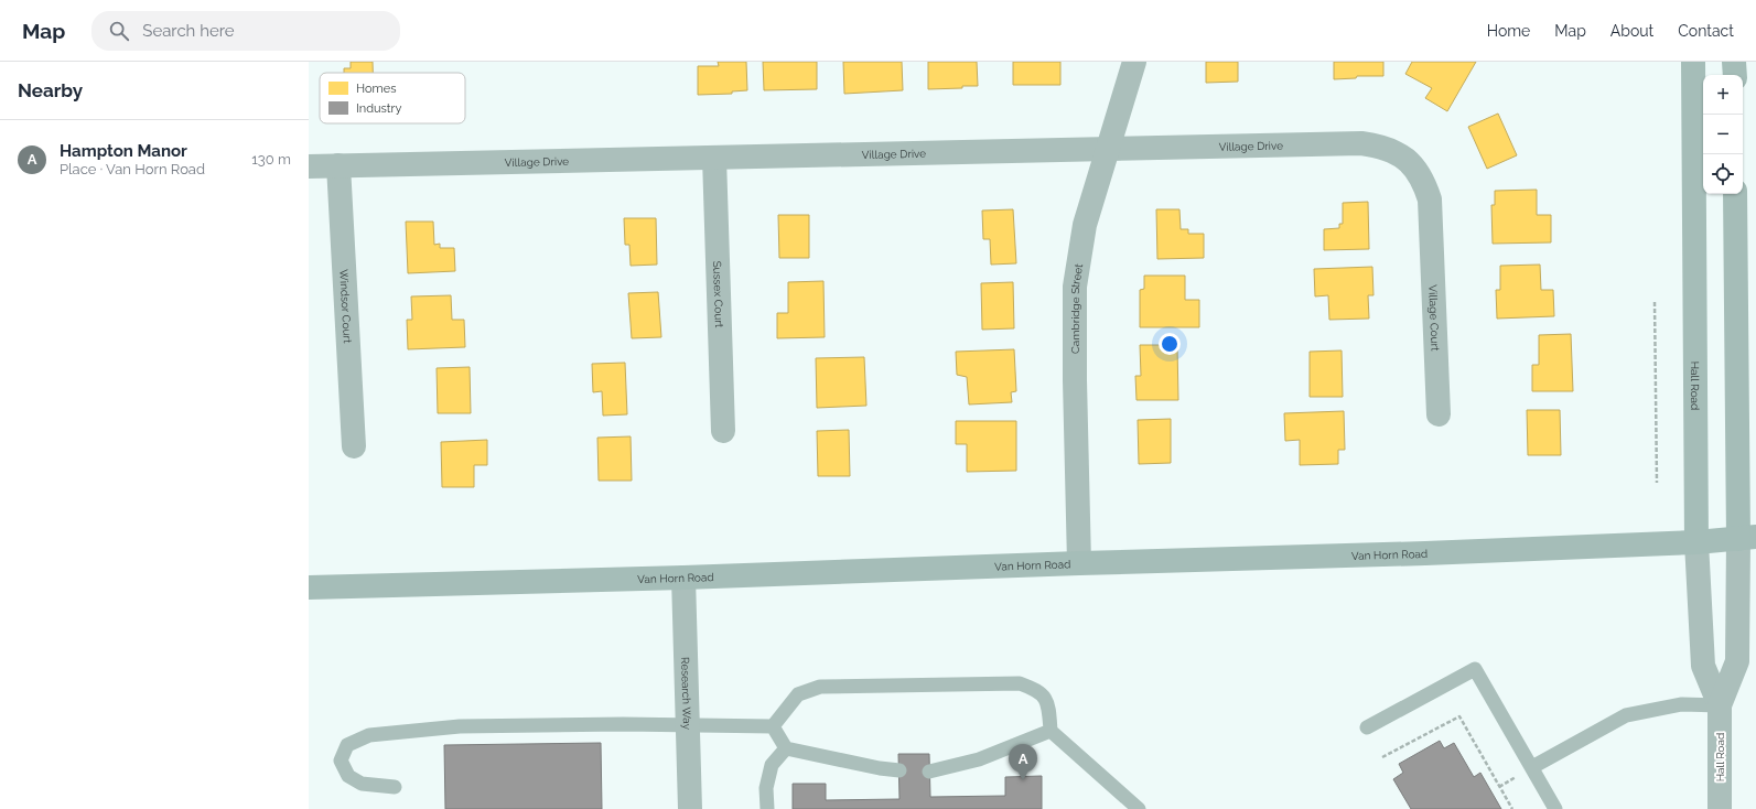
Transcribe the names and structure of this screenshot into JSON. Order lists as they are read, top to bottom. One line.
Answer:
{"streets":{"main road":["Hall Road","Van Horn Road"],"street":["Village Drive","Sussex Court","Windsor Court","Cambridge Street","Village Court","Research Way"]},"crossings":[["Village Drive","Sussex Court"],["Village Drive","Windsor Court"],["Village Drive","Cambridge Street"],["Village Drive","Village Court"],["Cambridge Street","Van Horn Road"],["Hall Road","Van Horn Road"],["Van Horn Road","Research Way"]],"legend":["Homes","Industry"],"page":{"header":"Map","search":"Search here","nav":["Home","Map","About","Contact"],"heading":"Nearby","map_buttons":["+","−"],"list":[{"mark":"A","name":"Hampton Manor","note":"Place · Van Horn Road","value":"130 m"}],"pins":"A"}}
